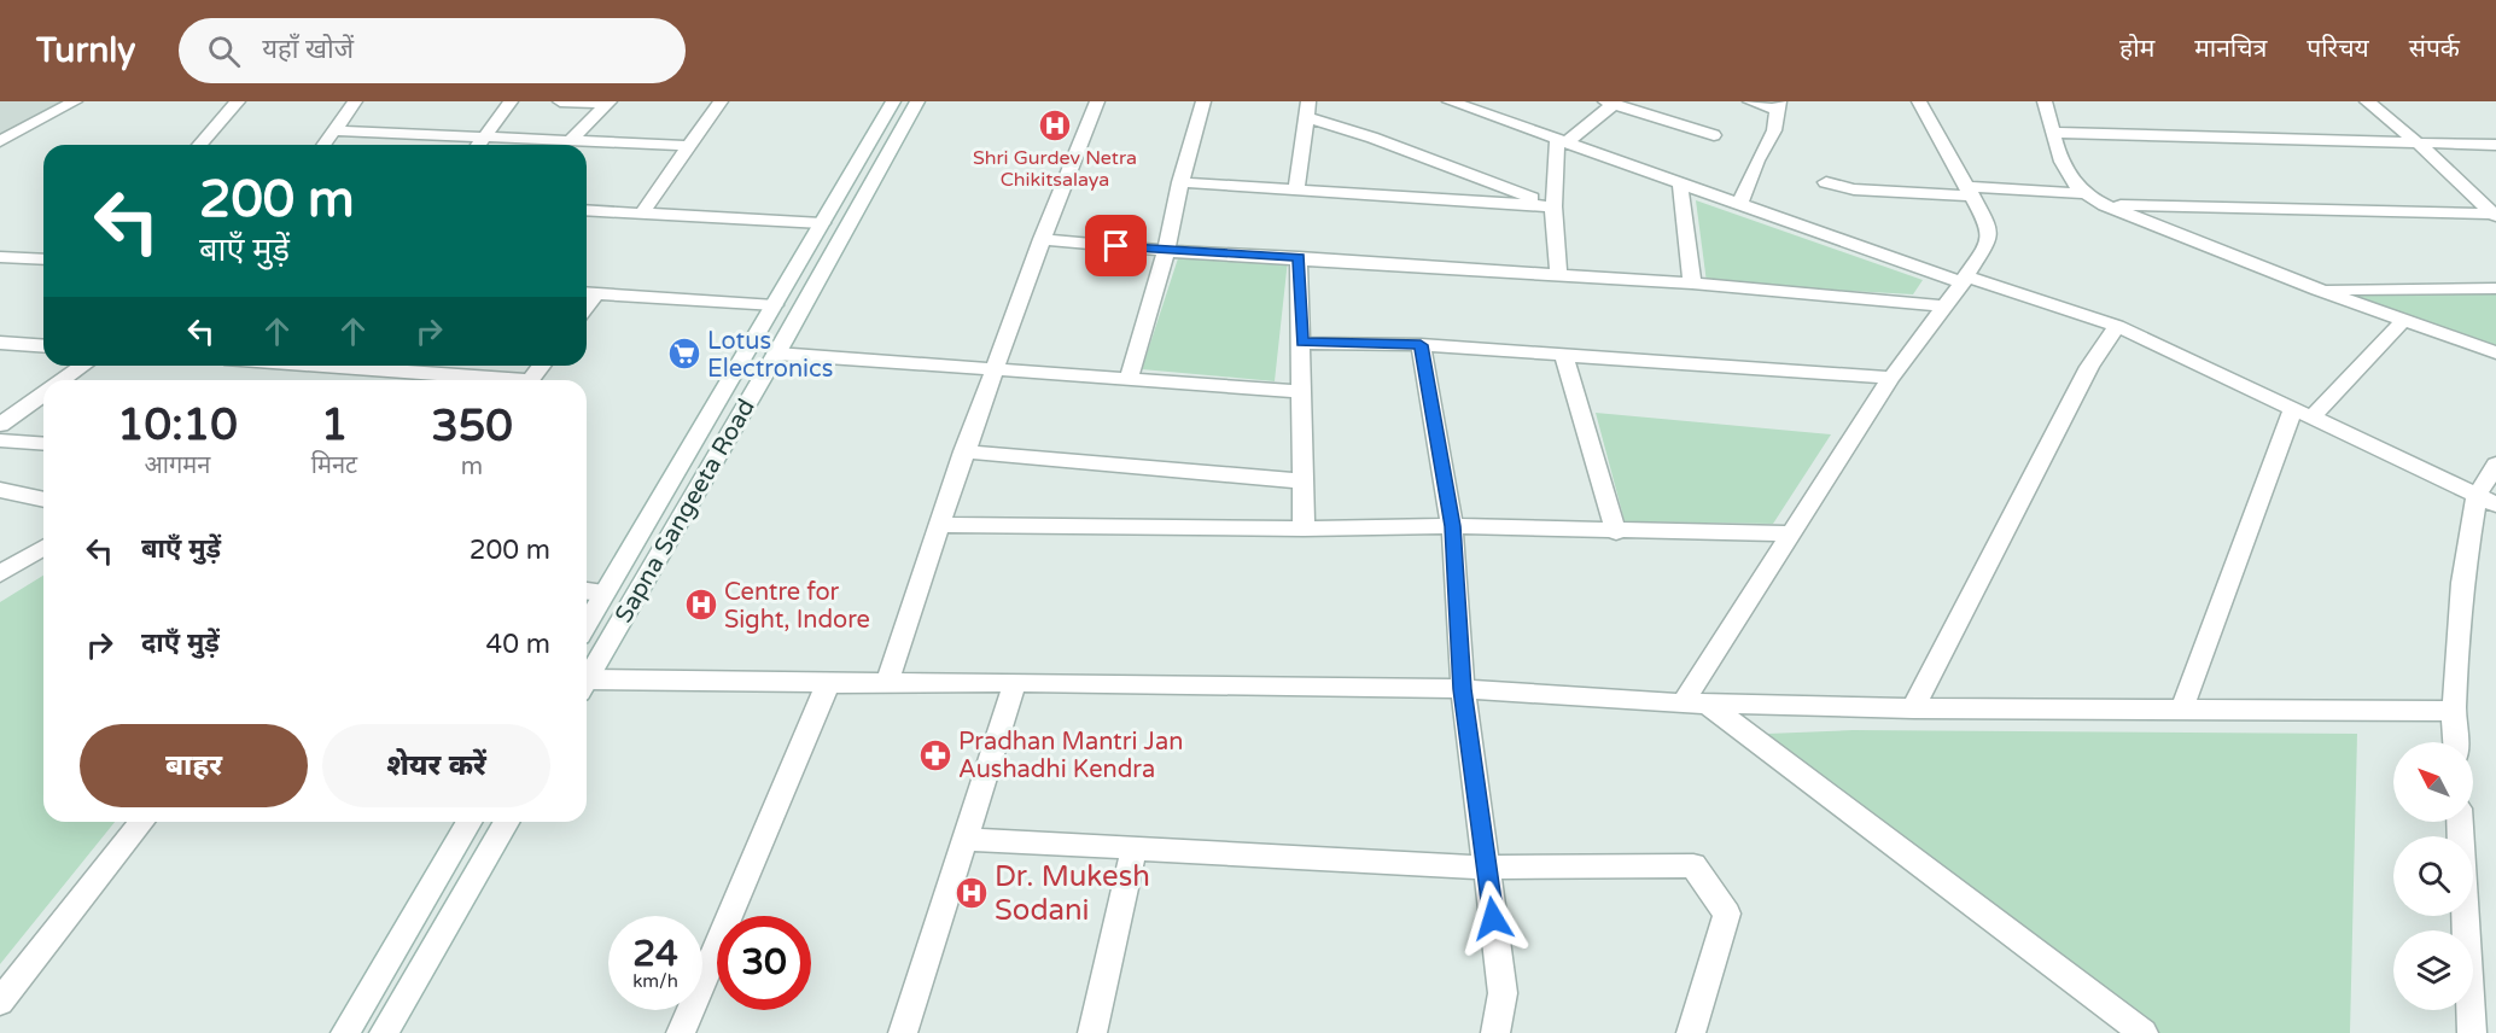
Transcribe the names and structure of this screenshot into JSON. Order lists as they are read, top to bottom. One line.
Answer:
{"streets":{"street":["Sapna Sangeeta Road"]},"places":{"hospital":["Shri Gurdev Netra Chikitsalaya","Centre for Sight, Indore","Dr. Mukesh Sodani"],"supermarket":["Lotus Electronics"],"pharmacy":["Pradhan Mantri Jan Aushadhi Kendra"]},"north":"top left","page":{"header":"Turnly","search":"यहाँ खोजें","nav":["होम","मानचित्र","परिचय","संपर्क"],"turn":["200 m","बाएँ मुड़ें"],"eta":["10:10","आगमन","1","मिनट","350","m"],"list":[{"name":"बाएँ मुड़ें","value":"200 m"},{"name":"दाएँ मुड़ें","value":"40 m"}],"buttons":["बाहर","शेयर करें"],"speed":"24 km/h","limit":"30"}}
